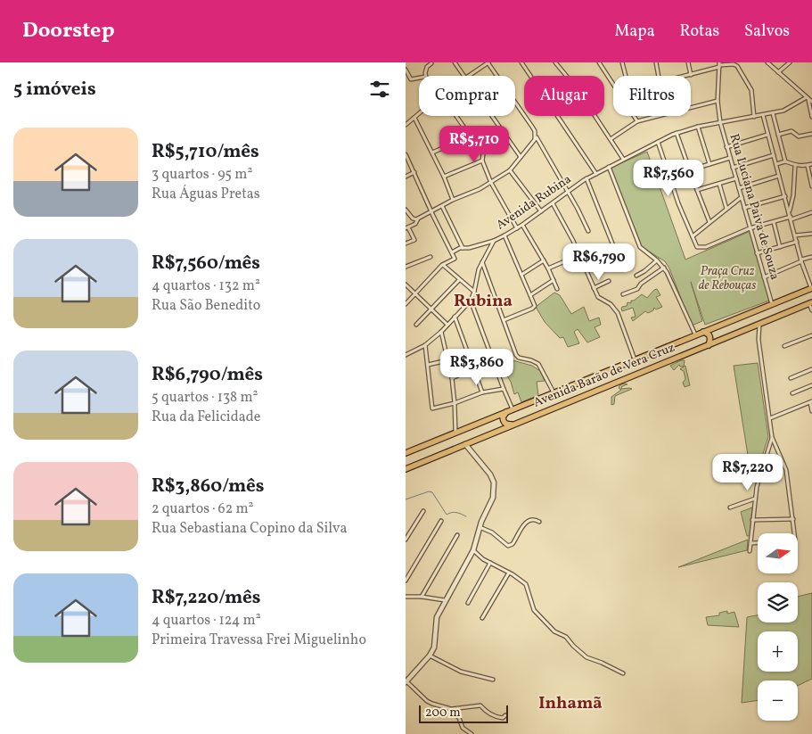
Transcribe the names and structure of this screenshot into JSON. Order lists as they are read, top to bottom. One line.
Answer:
{"streets":{"highway":["Avenida Barão de Vera Cruz"],"street":["Avenida Rubina","Rua Luciana Paiva de Souza"]},"crossings":[["Avenida Rubina","Rua Luciana Paiva de Souza"],["Rua Luciana Paiva de Souza","Avenida Barão de Vera Cruz"]],"districts":["Rubina","Inhamã"],"parks":["Praça Cruz de Rebouças"],"scale_bar":"200 m","north":"right","page":{"header":"Doorstep","nav":["Mapa","Rotas","Salvos"],"heading":"5 imóveis","chip":["Comprar","Alugar","Filtros"],"list":[{"name":"R$5,710/mês","note":"3 quartos · 95 m² · Rua Águas Pretas"},{"name":"R$7,560/mês","note":"4 quartos · 132 m² · Rua São Benedito"},{"name":"R$6,790/mês","note":"5 quartos · 138 m² · Rua da Felicidade"},{"name":"R$3,860/mês","note":"2 quartos · 62 m² · Rua Sebastiana Copino da Silva"},{"name":"R$7,220/mês","note":"4 quartos · 124 m² · Primeira Travessa Frei Miguelinho"}],"price":["R$5,710","R$7,560","R$6,790","R$3,860","R$7,220"],"map_buttons":["+","−"],"scale":"200 m"}}
